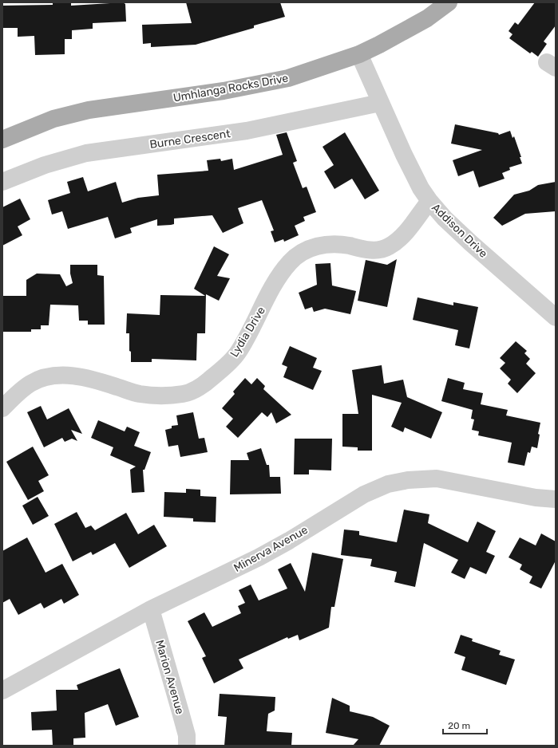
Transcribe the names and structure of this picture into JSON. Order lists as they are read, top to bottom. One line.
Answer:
{"streets":{"main road":["Umhlanga Rocks Drive"],"street":["Burne Crescent","Addison Drive","Lydia Drive","Minerva Avenue","Marion Avenue"]},"crossings":[["Umhlanga Rocks Drive","Addison Drive"],["Burne Crescent","Addison Drive"],["Addison Drive","Lydia Drive"],["Minerva Avenue","Marion Avenue"]],"scale_bar":"20 m"}
